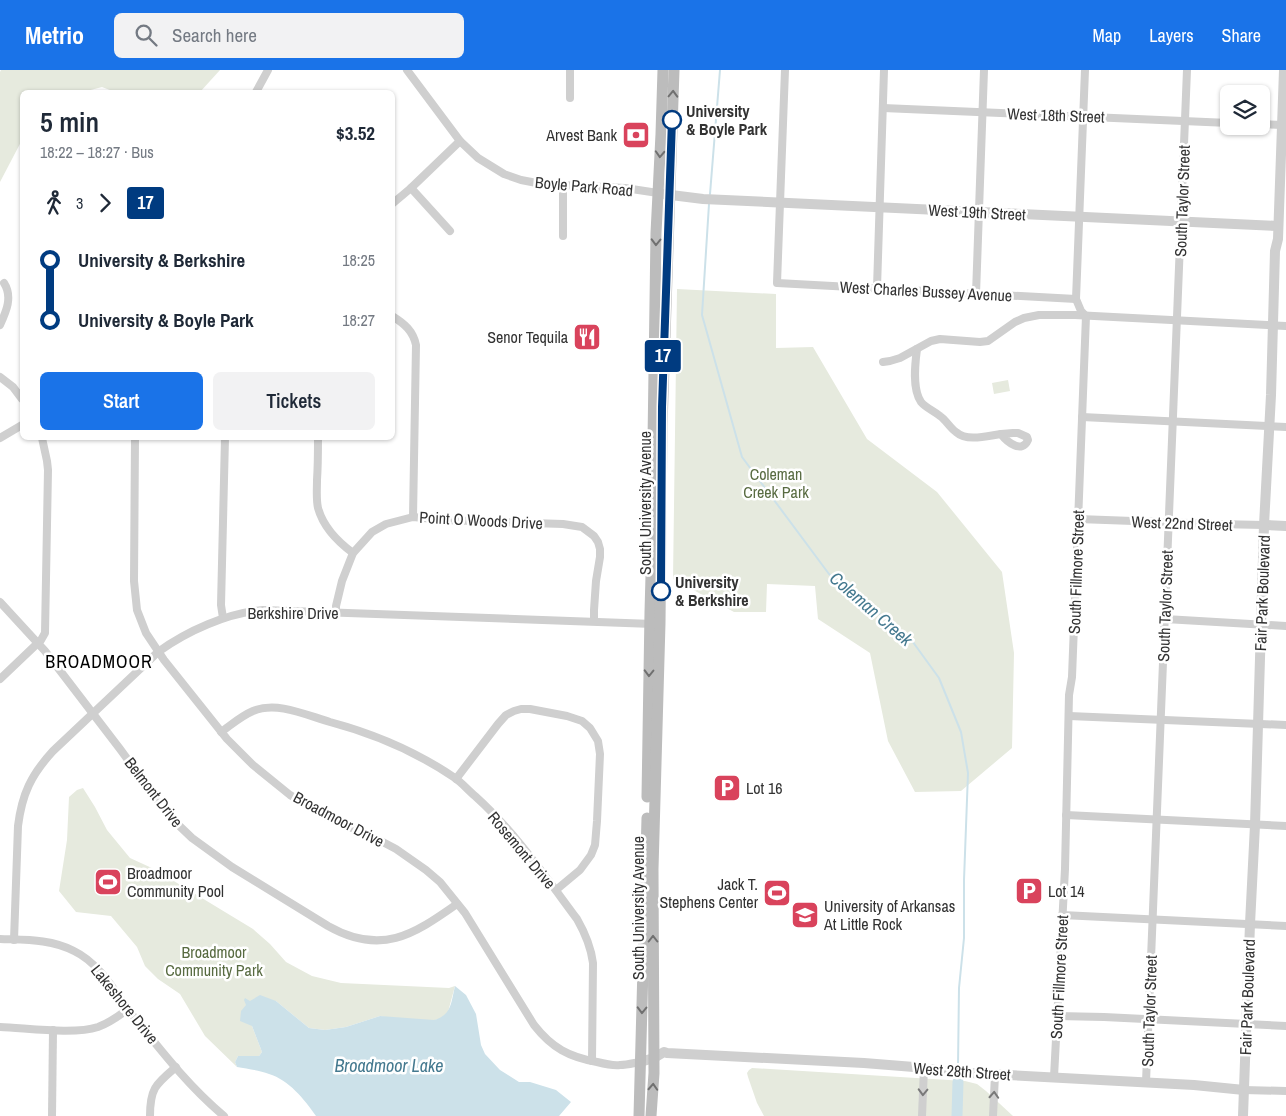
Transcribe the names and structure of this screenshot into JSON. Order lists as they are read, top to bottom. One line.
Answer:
{"streets":{"main road":["South University Avenue"],"street":["West 18th Street","Boyle Park Road","South Taylor Street","West 19th Street","West Charles Bussey Avenue","Point O Woods Drive","West 22nd Street","South Fillmore Street","Fair Park Boulevard","Berkshire Drive","Belmont Drive","Broadmoor Drive","Rosemont Drive","Lakeshore Drive","West 28th Street"]},"crossings":[["West 18th Street","South Taylor Street"],["Boyle Park Road","West 19th Street"],["Boyle Park Road","South University Avenue"],["South Taylor Street","West 19th Street"],["South Taylor Street","West 22nd Street"],["South Taylor Street","West 28th Street"],["West 19th Street","West Charles Bussey Avenue"],["West 19th Street","South University Avenue"],["West 19th Street","Fair Park Boulevard"],["South University Avenue","Berkshire Drive"],["South University Avenue","Broadmoor Drive"],["South University Avenue","West 28th Street"],["Point O Woods Drive","Berkshire Drive"],["West 22nd Street","South Fillmore Street"],["West 22nd Street","Fair Park Boulevard"],["South Fillmore Street","West 28th Street"],["Fair Park Boulevard","West 28th Street"],["Berkshire Drive","Belmont Drive"],["Berkshire Drive","Broadmoor Drive"],["Berkshire Drive","Lakeshore Drive"],["Belmont Drive","Broadmoor Drive"],["Broadmoor Drive","Rosemont Drive"],["Broadmoor Drive","West 28th Street"]],"districts":["BROADMOOR"],"water":["Coleman Creek","Broadmoor Lake"],"parks":["Coleman Creek Park","Broadmoor Community Park"],"places":{"other":["University & Boyle Park","University & Berkshire"],"bank":["Arvest Bank"],"restaurant":["Senor Tequila"],"parking":["Lot 16","Lot 14"],"sports":["Broadmoor Community Pool","Jack T. Stephens Center"],"school or university":["University of Arkansas At Little Rock"]},"lines":["bus line 17"],"page":{"header":"Metrio","search":"Search here","nav":["Map","Layers","Share"],"on_map":"17","heading":["5 min","18:22 – 18:27 · Bus","$3.52"],"legs":["3","17"],"list":[{"name":"University & Berkshire","value":"18:25"},{"name":"University & Boyle Park","value":"18:27"}],"buttons":["Start","Tickets"]}}
